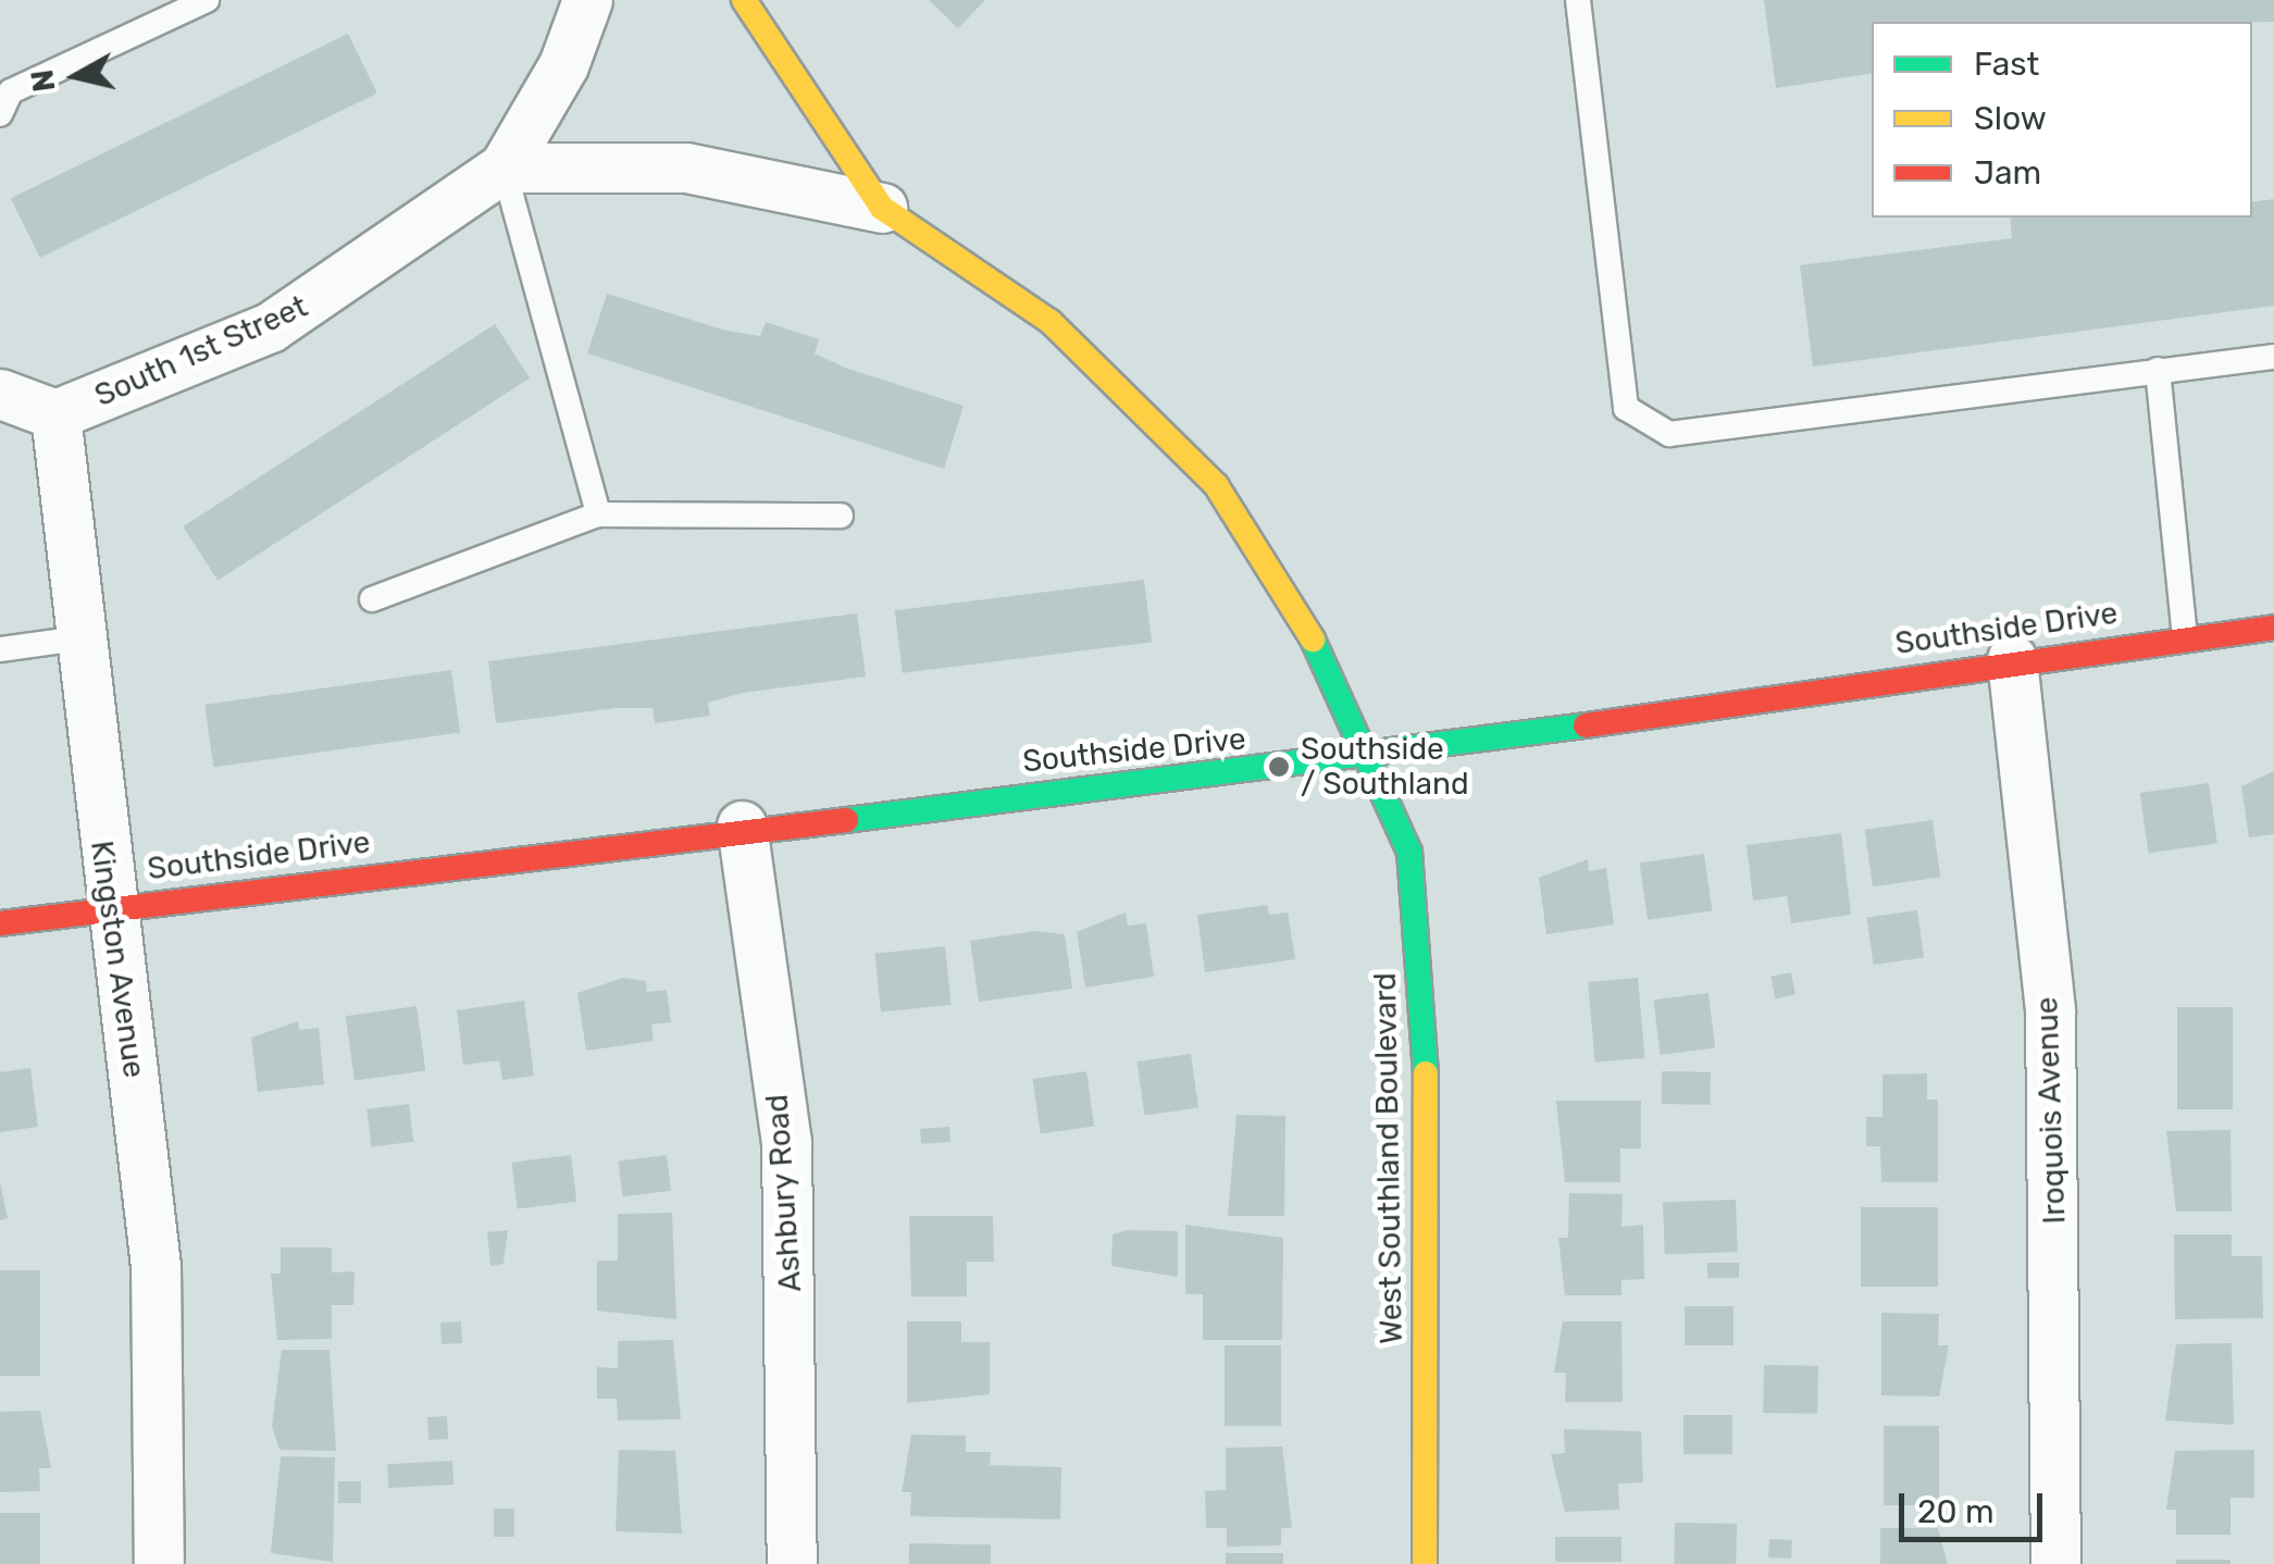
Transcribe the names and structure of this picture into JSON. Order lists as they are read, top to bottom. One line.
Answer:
{"streets":{"main road":["Southside Drive","West Southland Boulevard"],"street":["South 1st Street","Kingston Avenue","Iroquois Avenue","Ashbury Road"]},"crossings":[["South 1st Street","Kingston Avenue"],["Southside Drive","Kingston Avenue"],["Southside Drive","Iroquois Avenue"],["Southside Drive","West Southland Boulevard"],["Southside Drive","Ashbury Road"]],"places":["Southside / Southland"],"legend":["Fast","Slow","Jam"],"scale_bar":"20 m","north":"left"}
